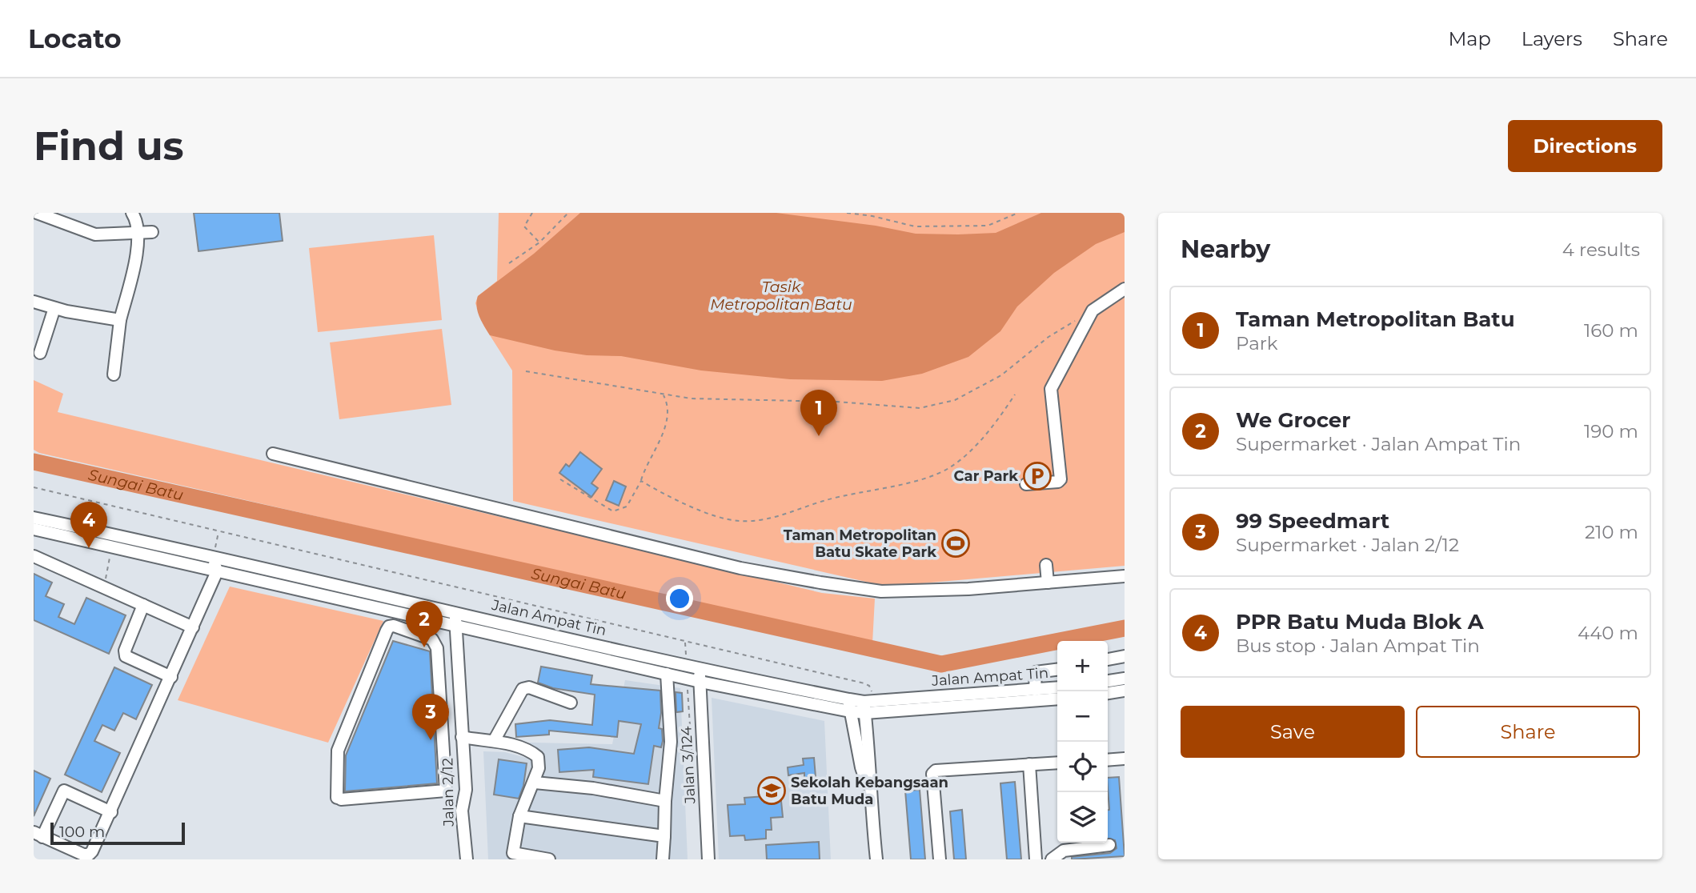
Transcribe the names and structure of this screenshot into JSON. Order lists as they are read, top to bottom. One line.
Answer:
{"streets":{"street":["Jalan Ampat Tin","Jalan 3/124","Jalan 2/12"]},"crossings":[["Jalan Ampat Tin","Jalan 3/124"],["Jalan Ampat Tin","Jalan 2/12"]],"water":["Tasik Metropolitan Batu","Sungai Batu"],"places":{"parking":["Car Park"],"sports":["Taman Metropolitan Batu Skate Park"],"school or university":["Sekolah Kebangsaan Batu Muda"]},"scale_bar":"100 m","page":{"header":"Locato","nav":["Map","Layers","Share"],"buttons":["Directions",["Save","Share"]],"title":"Find us","heading":["Nearby","4 results"],"list":[{"mark":"1","name":"Taman Metropolitan Batu","note":"Park","value":"160 m"},{"mark":"2","name":"We Grocer","note":"Supermarket · Jalan Ampat Tin","value":"190 m"},{"mark":"3","name":"99 Speedmart","note":"Supermarket · Jalan 2/12","value":"210 m"},{"mark":"4","name":"PPR Batu Muda Blok A","note":"Bus stop · Jalan Ampat Tin","value":"440 m"}],"pins":["1","4","2","3"],"map_buttons":["+","−"],"scale":"100 m"}}
